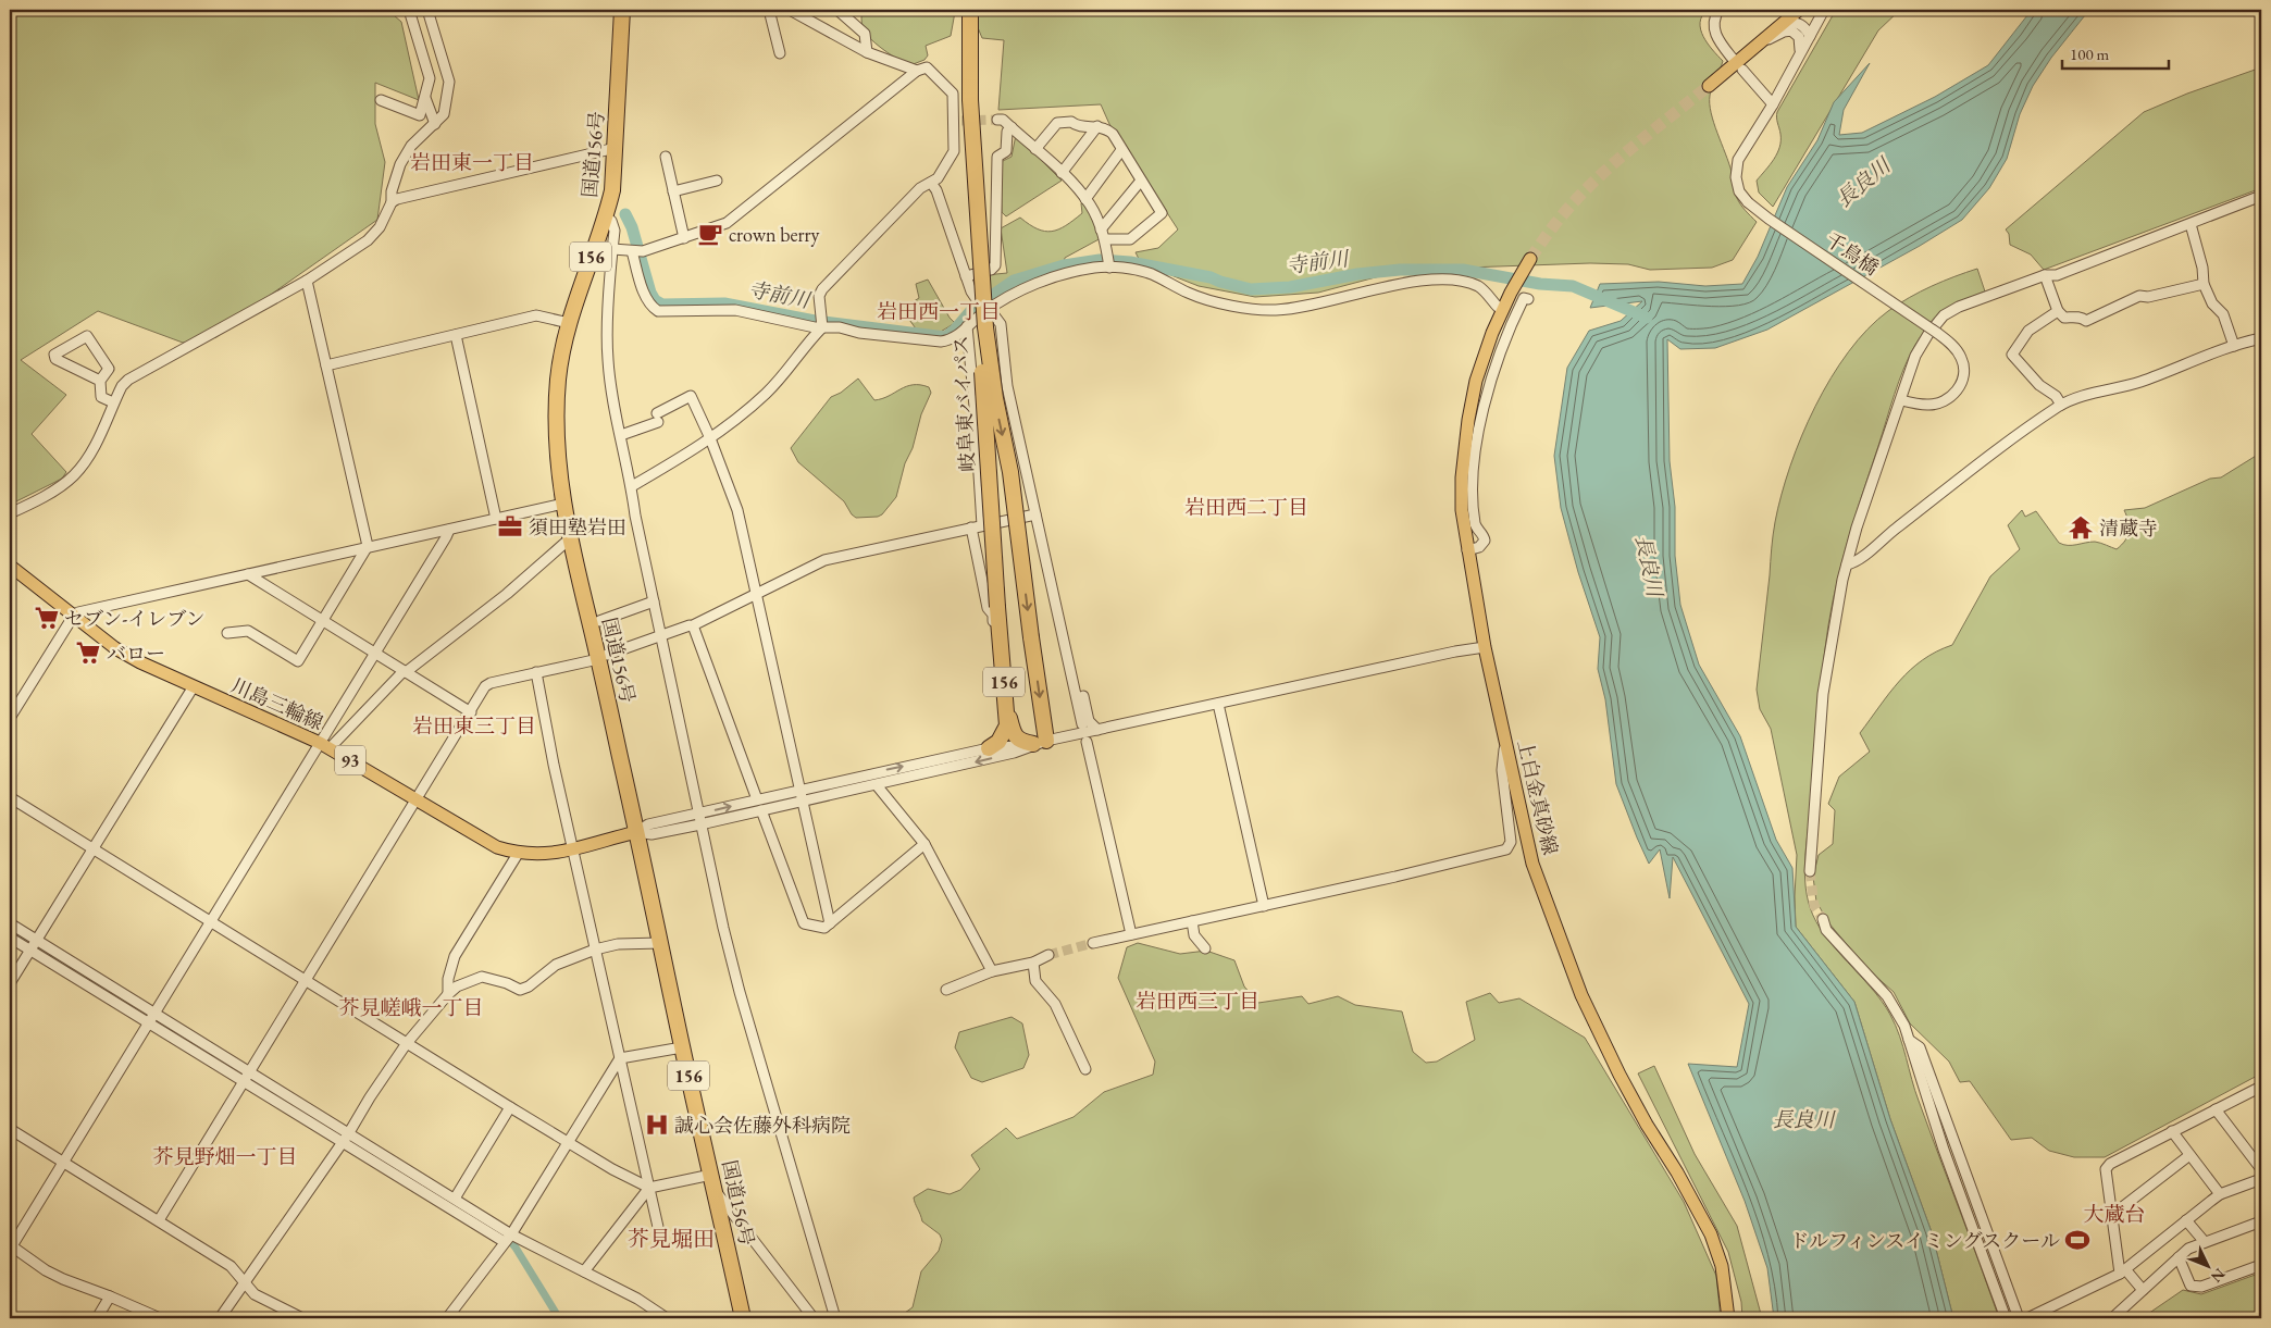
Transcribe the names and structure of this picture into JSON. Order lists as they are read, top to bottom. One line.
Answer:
{"streets":{"highway":["国道156号","156","岐阜東バイパス"],"main road":["川島三輪線","93","上白金真砂線"],"street":["千鳥橋"]},"crossings":[["国道156号","川島三輪線"]],"districts":["岩田東一丁目","岩田西一丁目","岩田西二丁目","岩田東三丁目","岩田西三丁目","芥見嵯峨一丁目","芥見野畑一丁目","大蔵台","芥見堀田"],"water":["長良川","寺前川"],"places":{"cafe":["crown berry"],"office":["須田塾岩田"],"temple":["清蔵寺"],"supermarket":["セブン-イレブン","バロー"],"hospital":["誠心会佐藤外科病院"],"sports":["ドルフィンスイミングスクール"]},"scale_bar":"100 m","north":"bottom right"}
